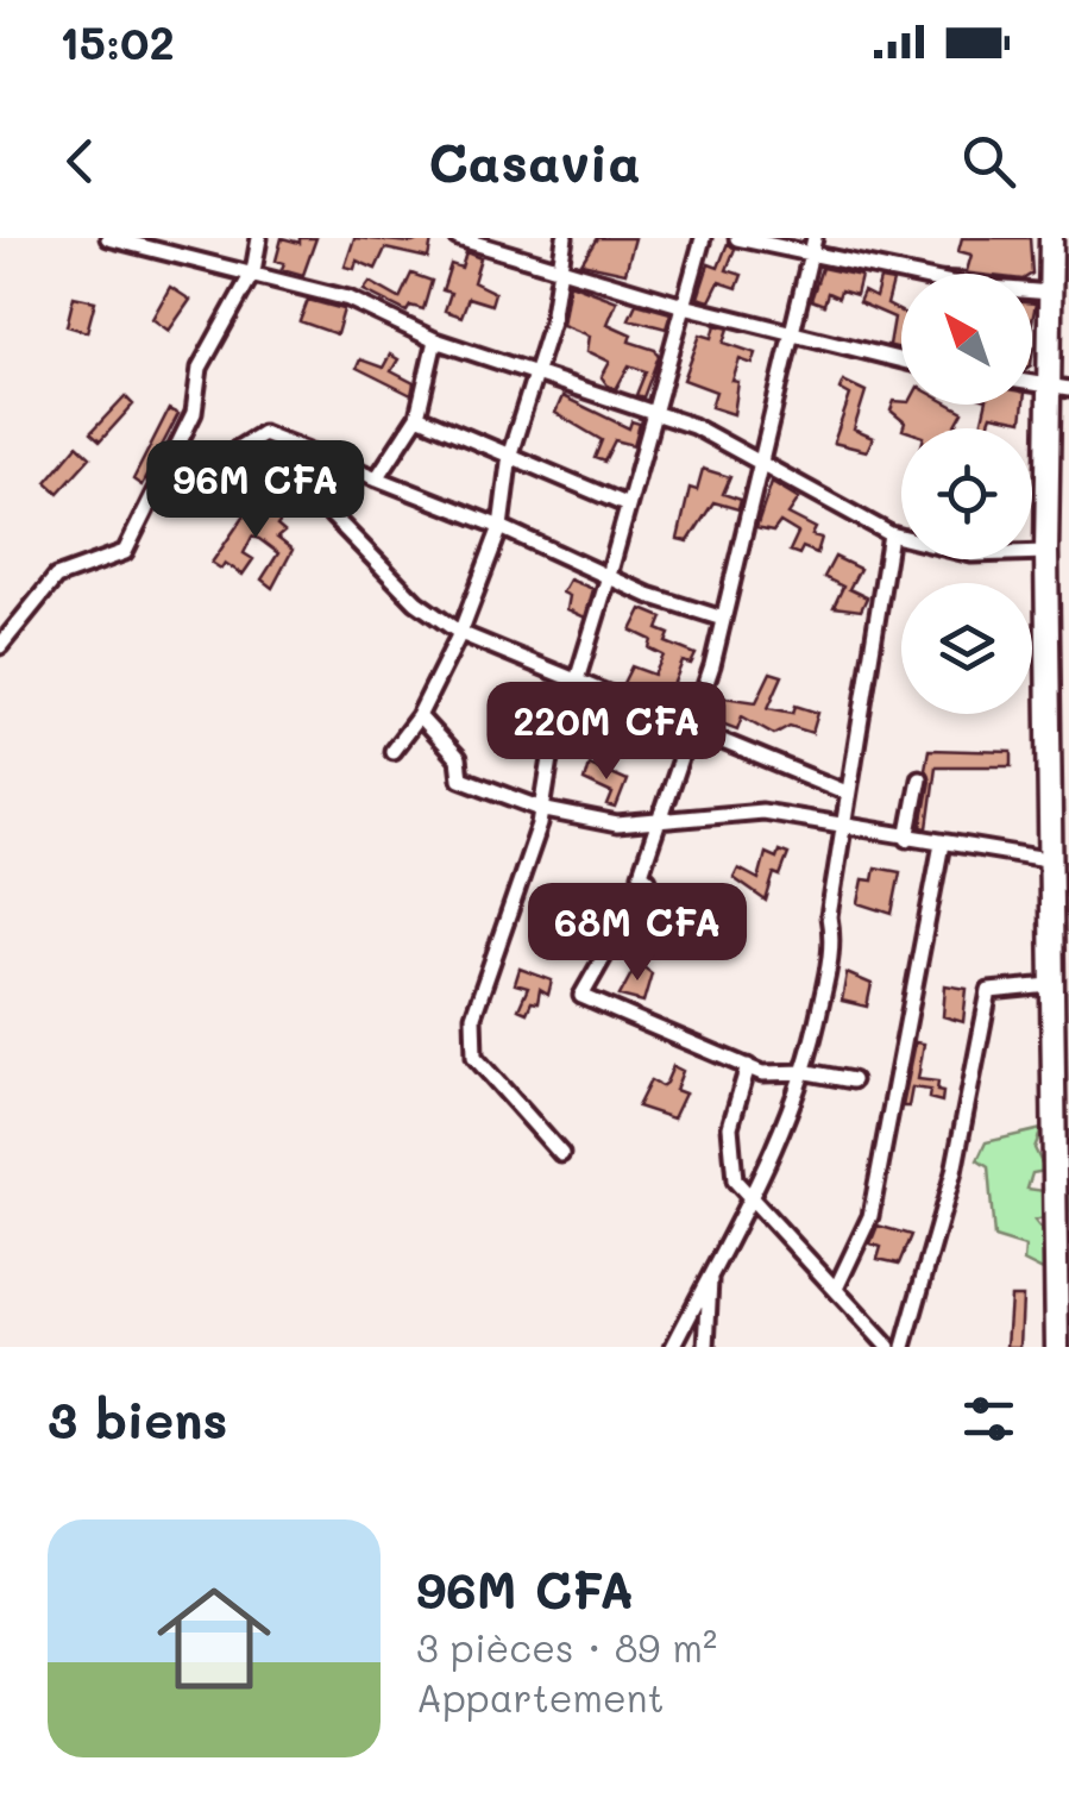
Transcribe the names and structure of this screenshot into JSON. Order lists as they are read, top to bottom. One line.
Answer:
{"north":"top left","page":{"status":"15:02","header":"Casavia","price":["96M CFA","220M CFA","68M CFA"],"heading":"3 biens","list":[{"name":"96M CFA","note":"3 pièces · 89 m² · Appartement"}]}}
